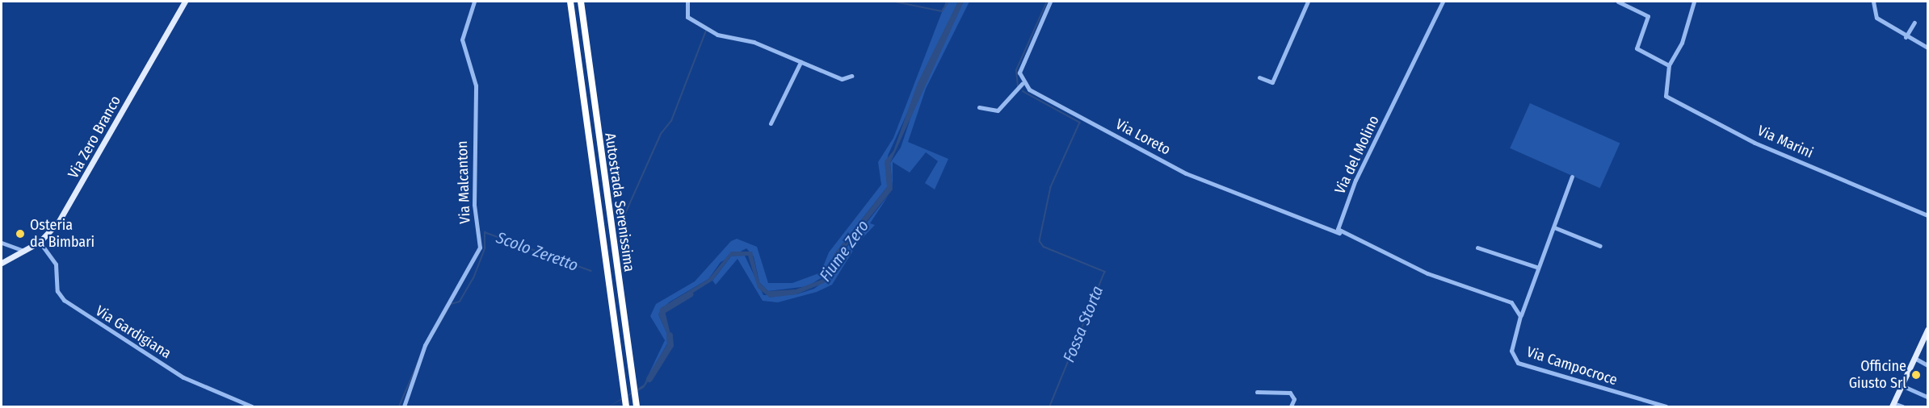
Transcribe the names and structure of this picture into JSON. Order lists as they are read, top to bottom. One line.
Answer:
{"streets":{"highway":["Autostrada Serenissima"],"main road":["Via Zero Branco"],"street":["Via Loreto","Via Marini","Via del Molino","Via Malcanton","Via Gardigiana","Via Campocroce"]},"crossings":[["Via Zero Branco","Via Gardigiana"],["Via Loreto","Via del Molino"]],"water":["Fiume Zero","Scolo Zeretto","Fossa Storta"],"places":["Osteria da Bimbari","Officine Giusto Srl"]}
